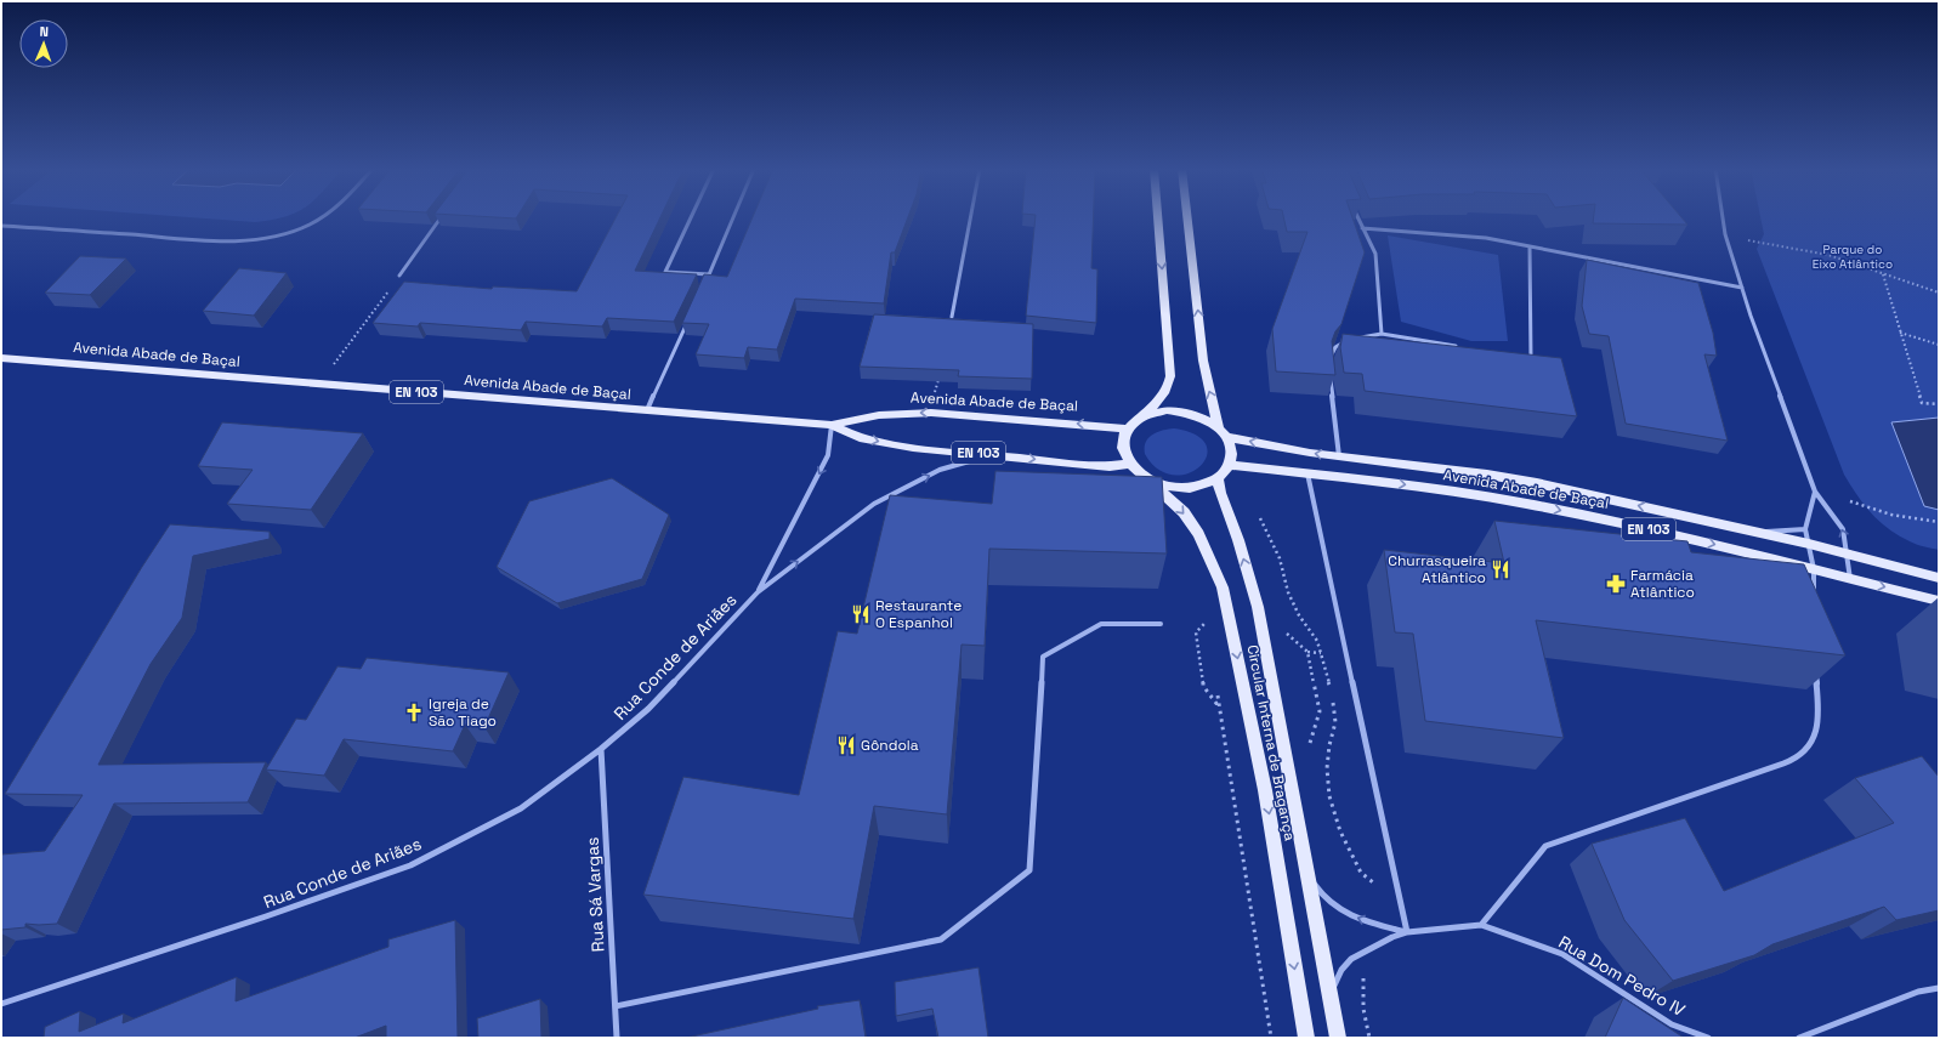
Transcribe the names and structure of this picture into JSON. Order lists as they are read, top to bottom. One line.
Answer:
{"streets":{"main road":["Avenida Abade de Baçal","EN 103","Circular Interna de Bragança"],"street":["Rua Conde de Ariães","Rua Sá Vargas","Rua Dom Pedro IV"]},"crossings":[["Avenida Abade de Baçal","Rua Conde de Ariães"],["Avenida Abade de Baçal","Circular Interna de Bragança"],["Rua Conde de Ariães","Rua Sá Vargas"]],"parks":["Parque do Eixo Atlântico"],"places":{"restaurant":["Churrasqueira Atlântico","Restaurante O Espanhol","Gôndola"],"pharmacy":["Farmácia Atlântico"],"church":["Igreja de São Tiago"]},"north":"top"}
